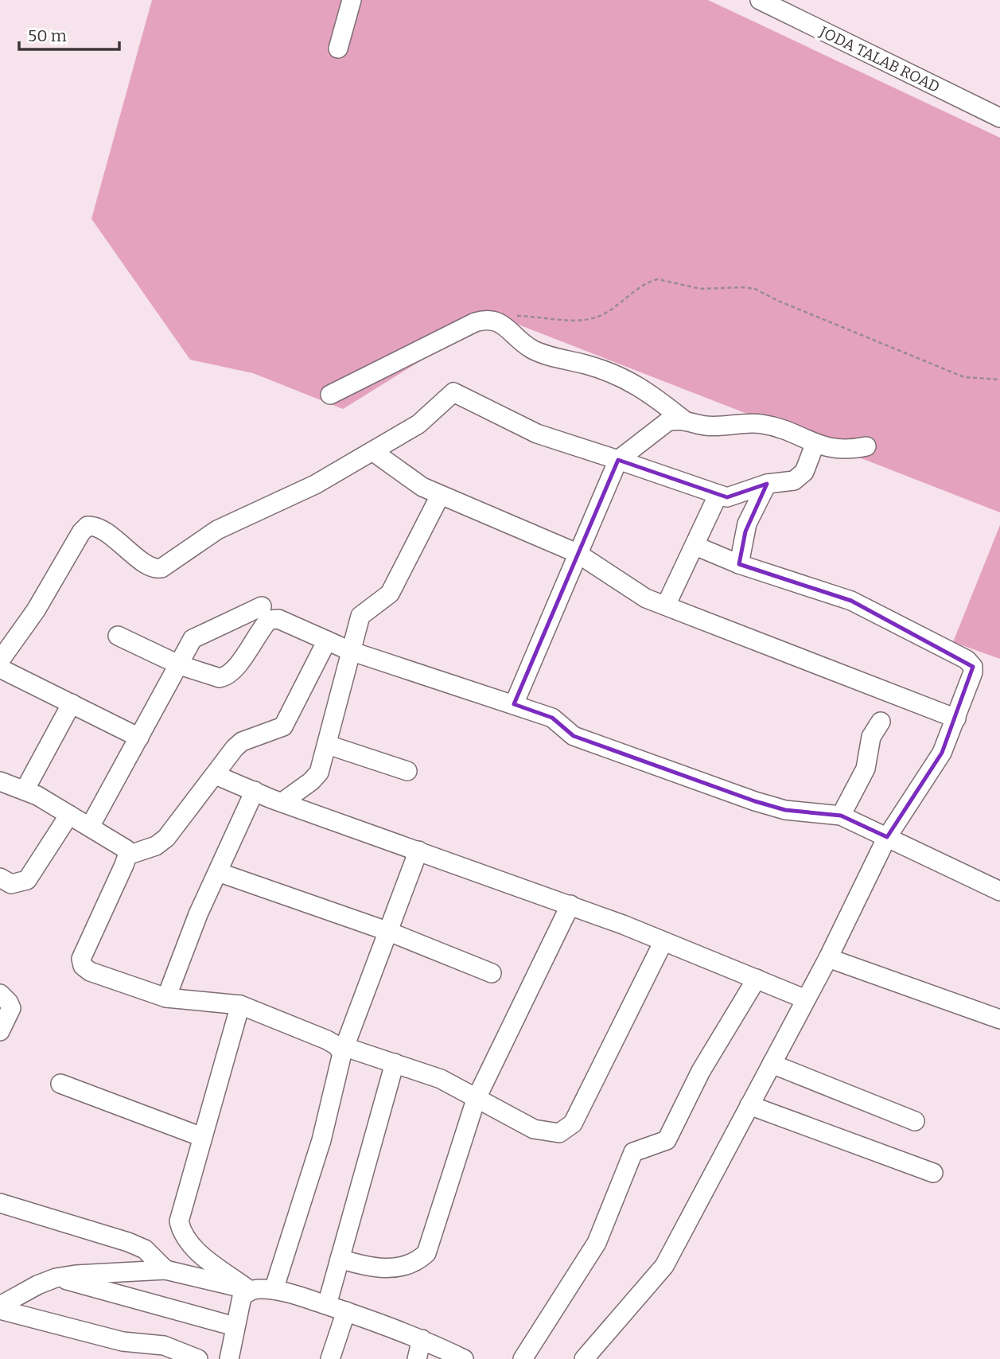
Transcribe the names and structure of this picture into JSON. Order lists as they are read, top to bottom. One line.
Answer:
{"streets":{"street":["JODA TALAB ROAD"]},"scale_bar":"50 m"}
